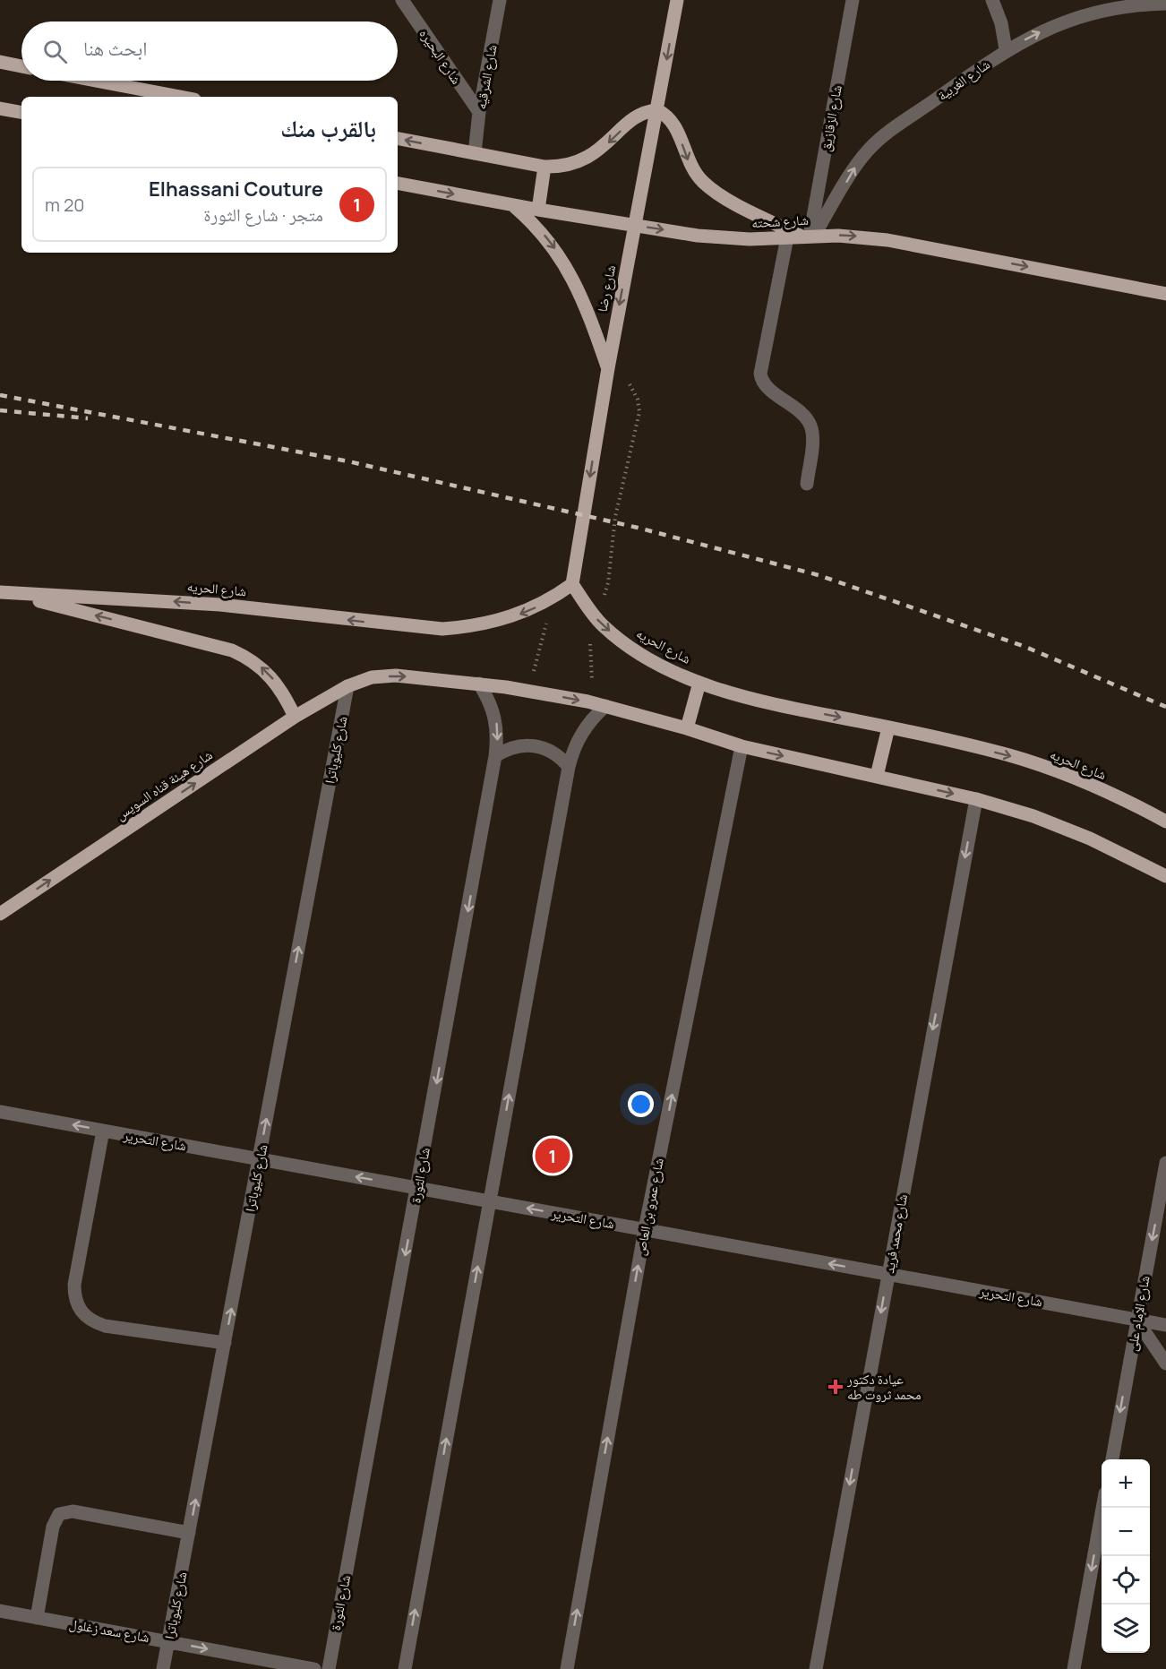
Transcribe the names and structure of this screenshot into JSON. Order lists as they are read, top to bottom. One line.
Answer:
{"streets":{"main road":["شارع شحته","شارع رضا","شارع الحريه","شارع هيئة قناه السويس"],"street":["شارع البحيره","شارع الشرقيه","شارع الغربية","شارع الزقازيق","شارع كليوباترا","شارع التحرير","شارع الثورة","شارع عمرو بن العاص","شارع محمد فريد","شارع الإمام على","شارع سعد زغلول"]},"crossings":[["شارع البحيره","شارع الشرقيه"],["شارع الغربية","شارع الزقازيق"],["شارع الغربية","شارع شحته"],["شارع الزقازيق","شارع شحته"],["شارع شحته","شارع رضا"],["شارع رضا","شارع الحريه"],["شارع كليوباترا","شارع هيئة قناه السويس"],["شارع كليوباترا","شارع التحرير"],["شارع كليوباترا","شارع سعد زغلول"],["شارع التحرير","شارع الثورة"],["شارع التحرير","شارع عمرو بن العاص"],["شارع التحرير","شارع محمد فريد"],["شارع التحرير","شارع الإمام على"]],"one_way":["شارع الغربية","شارع شحته","شارع رضا","شارع كليوباترا","شارع هيئة قناه السويس","شارع التحرير","شارع عمرو بن العاص","شارع محمد فريد","شارع الإمام على","شارع سعد زغلول"],"places":{"health":["عيادة دكتور محمد ثروت طه"]},"page":{"search":"ابحث هنا","heading":"بالقرب منك","list":[{"mark":"1","name":"Elhassani Couture","note":"متجر · شارع الثورة","value":"20 m"}],"pins":"1","map_buttons":["+","−"]}}
